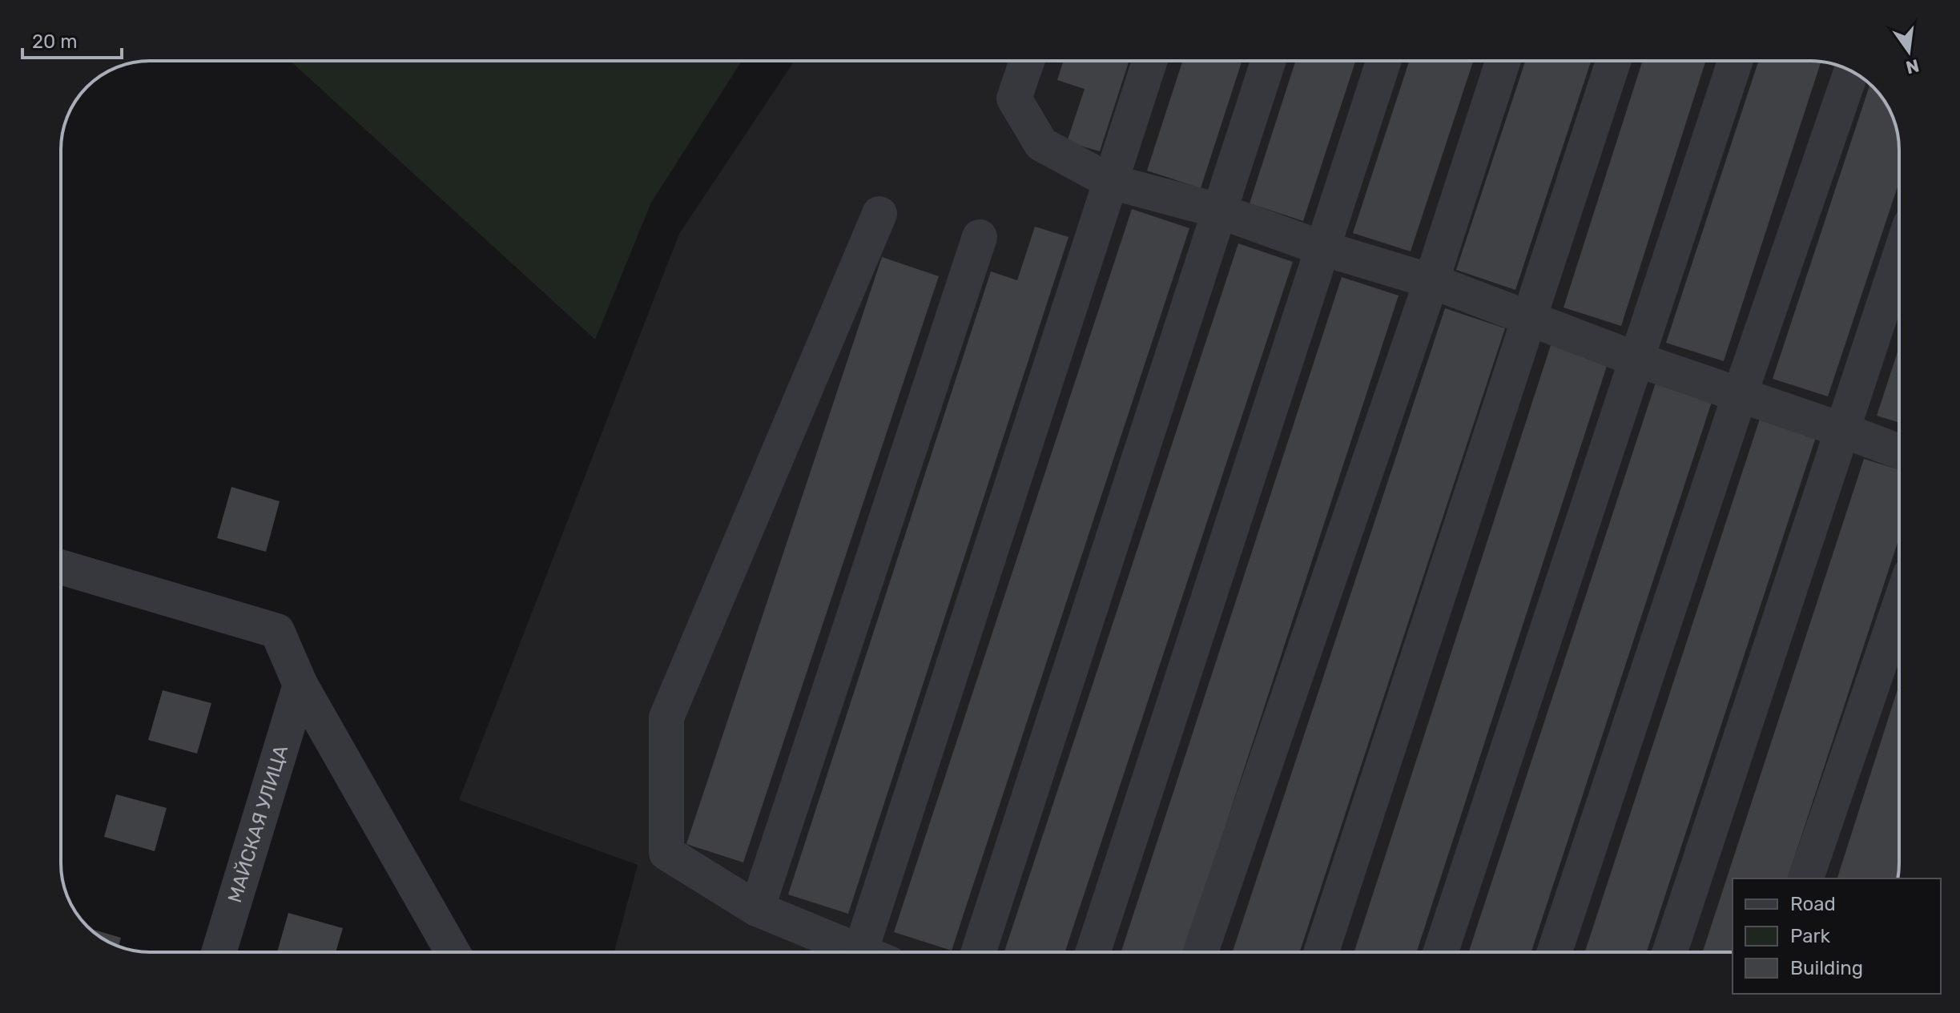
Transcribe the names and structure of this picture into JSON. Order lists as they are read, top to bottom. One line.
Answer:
{"streets":{"street":["МАЙСКАЯ УЛИЦА"]},"legend":["Road","Park","Building"],"scale_bar":"20 m","north":"bottom"}
